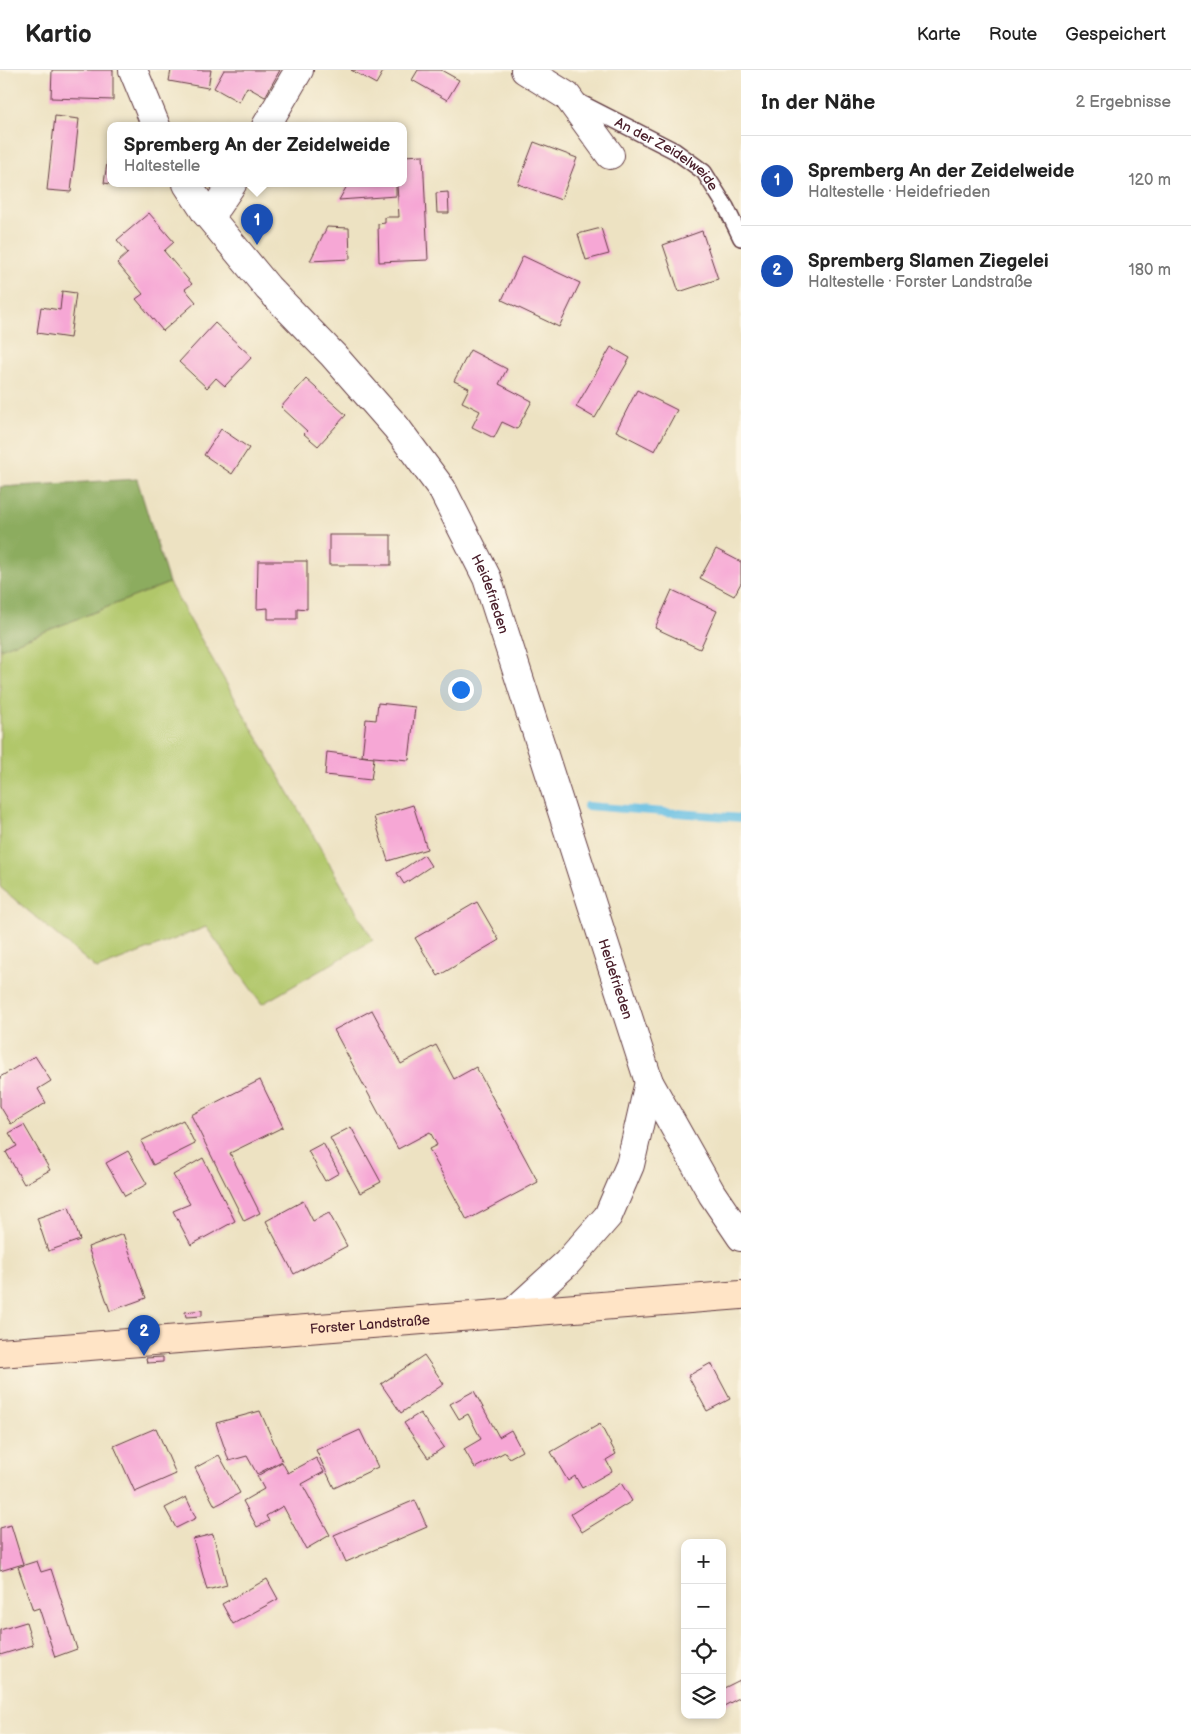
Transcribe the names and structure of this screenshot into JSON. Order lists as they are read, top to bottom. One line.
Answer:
{"streets":{"main road":["Forster Landstraße"],"street":["An der Zeidelweide","Heidefrieden"]},"page":{"header":"Kartio","nav":["Karte","Route","Gespeichert"],"heading":["In der Nähe","2 Ergebnisse"],"popup":["Spremberg An der Zeidelweide","Haltestelle"],"list":[{"mark":"1","name":"Spremberg An der Zeidelweide","note":"Haltestelle · Heidefrieden","value":"120 m"},{"mark":"2","name":"Spremberg Slamen Ziegelei","note":"Haltestelle · Forster Landstraße","value":"180 m"}],"pins":["1","2"],"map_buttons":["+","−"]}}
